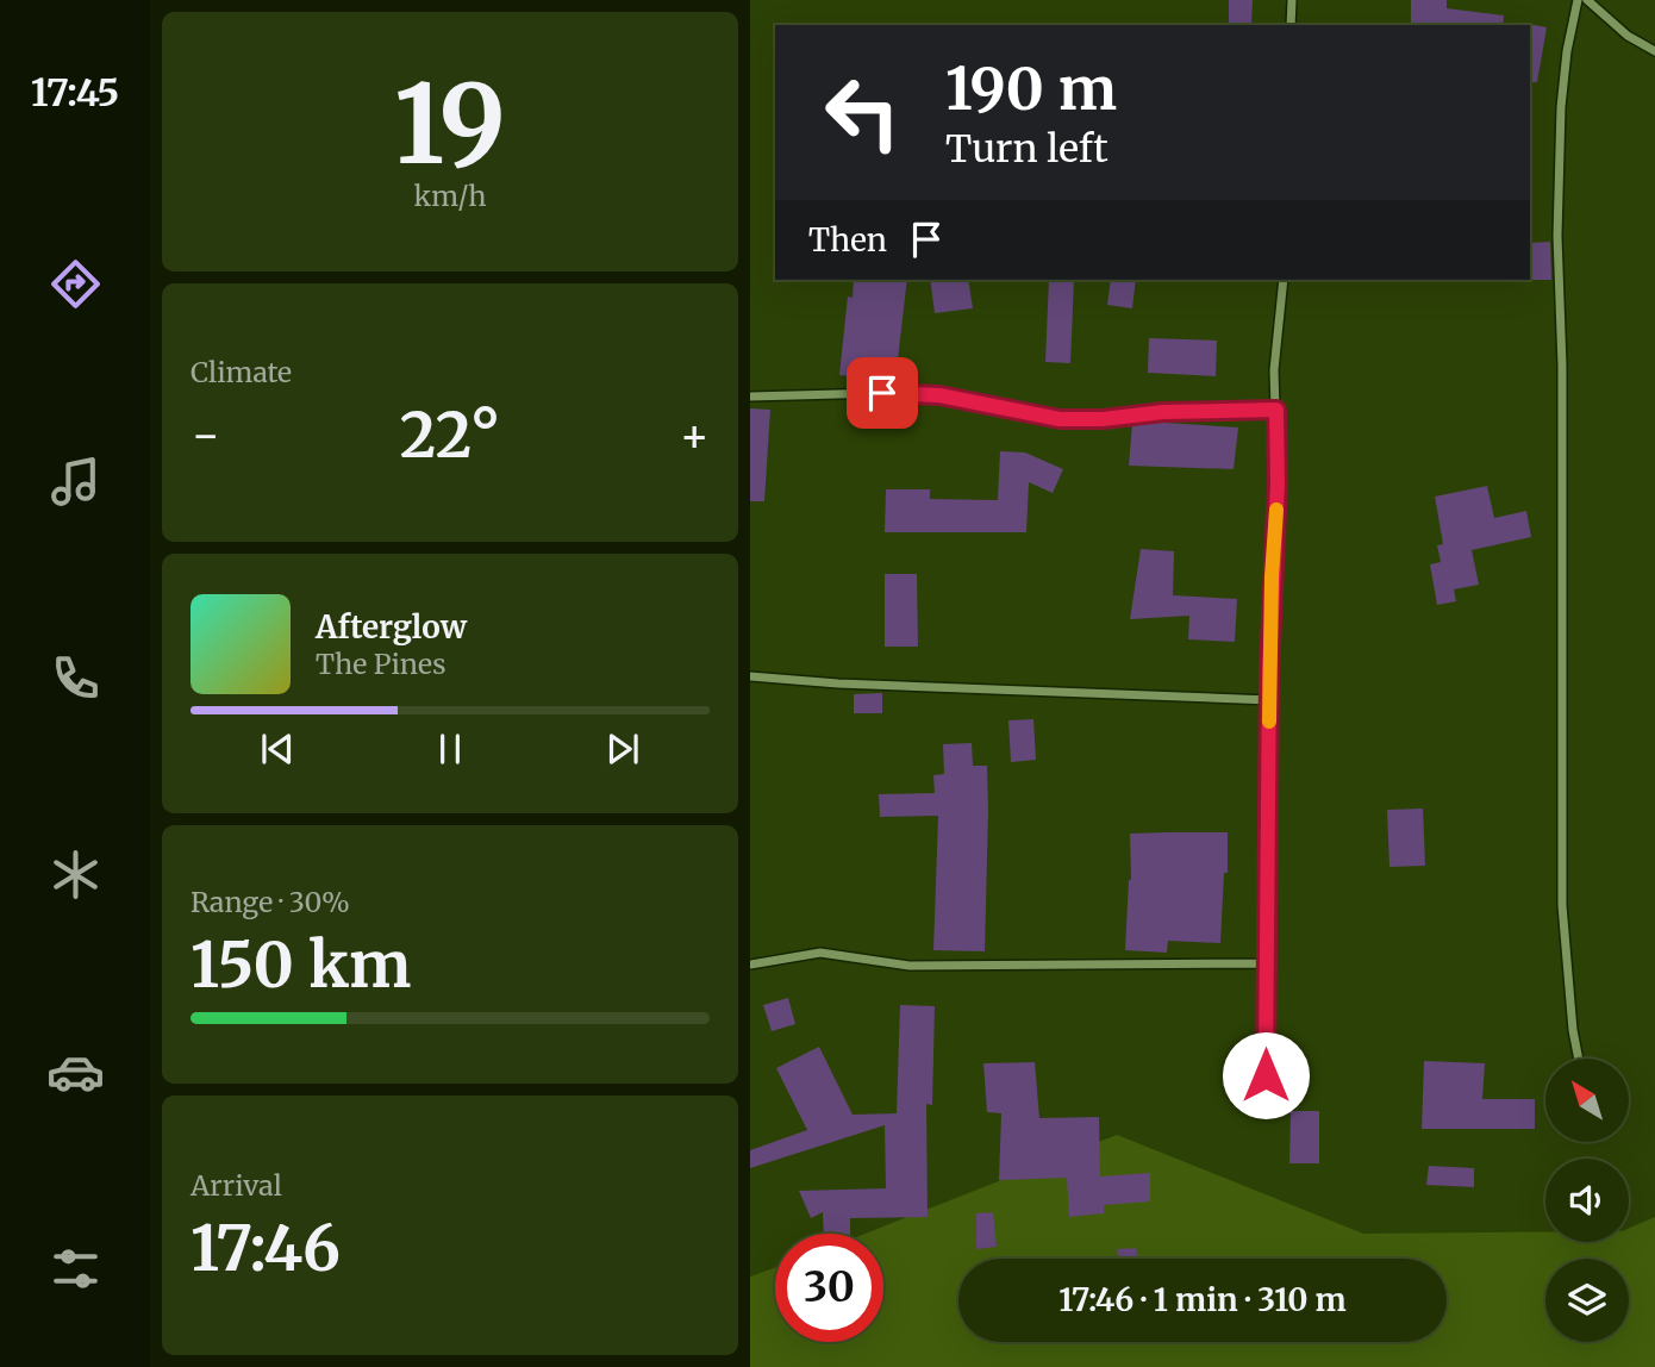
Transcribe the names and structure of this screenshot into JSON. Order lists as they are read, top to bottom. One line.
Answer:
{"north":"top left","page":{"tabs":"17:45","tile":[["19","km/h"],"Climate",["Range · 30%","150 km"],["Arrival","17:46"]],"turn":["190 m","Turn left"],"then":"Then","heat":["−","22°","+"],"song":["Afterglow","The Pines"],"limit":"30","trip":"17:46 · 1 min · 310 m"}}
